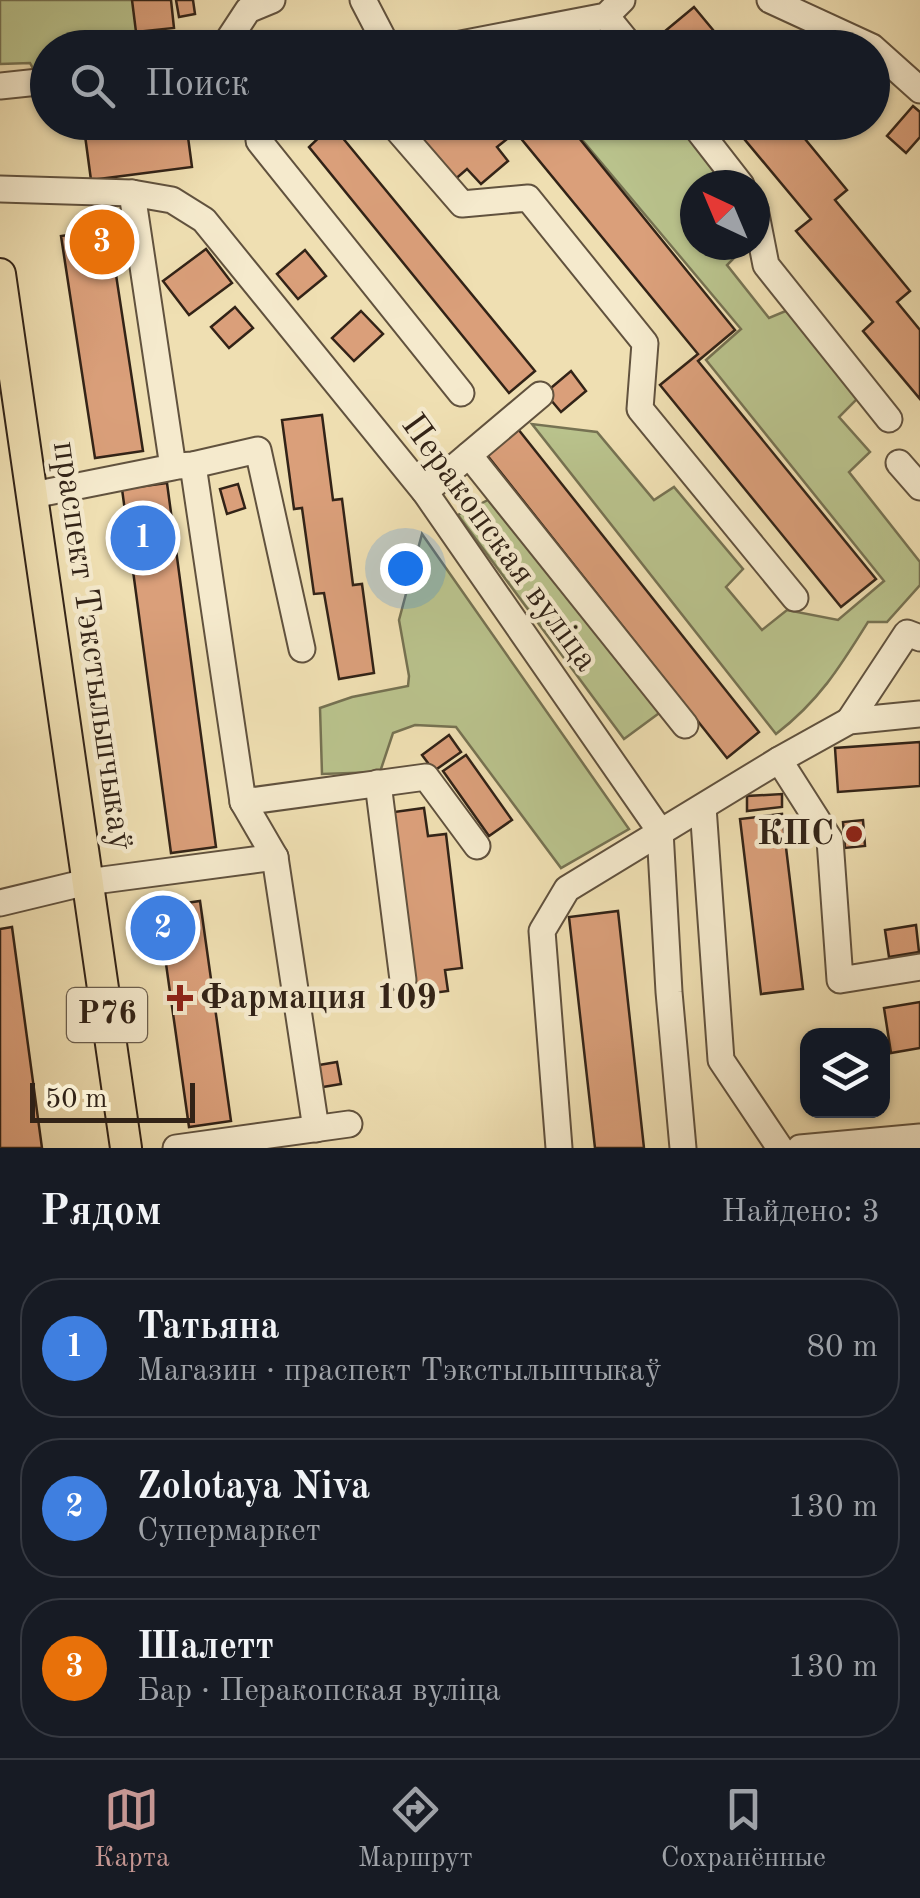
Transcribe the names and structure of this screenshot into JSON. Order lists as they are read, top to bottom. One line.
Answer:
{"streets":{"main road":["праспект Тэкстыльшчыкаў","Р76"],"street":["Перакопская вуліца"]},"places":{"other":["КПС"],"health":["Фармация 109"]},"scale_bar":"50 m","north":"top left","page":{"search":"Поиск","pins":["3","1","2"],"scale":"50 m","heading":["Рядом","Найдено: 3"],"list":[{"mark":"1","name":"Татьяна","note":"Магазин · праспект Тэкстыльшчыкаў","value":"80 m"},{"mark":"2","name":"Zolotaya Niva","note":"Супермаркет","value":"130 m"},{"mark":"3","name":"Шалетт","note":"Бар · Перакопская вуліца","value":"130 m"}],"nav":["Карта","Маршрут","Сохранённые"]}}
